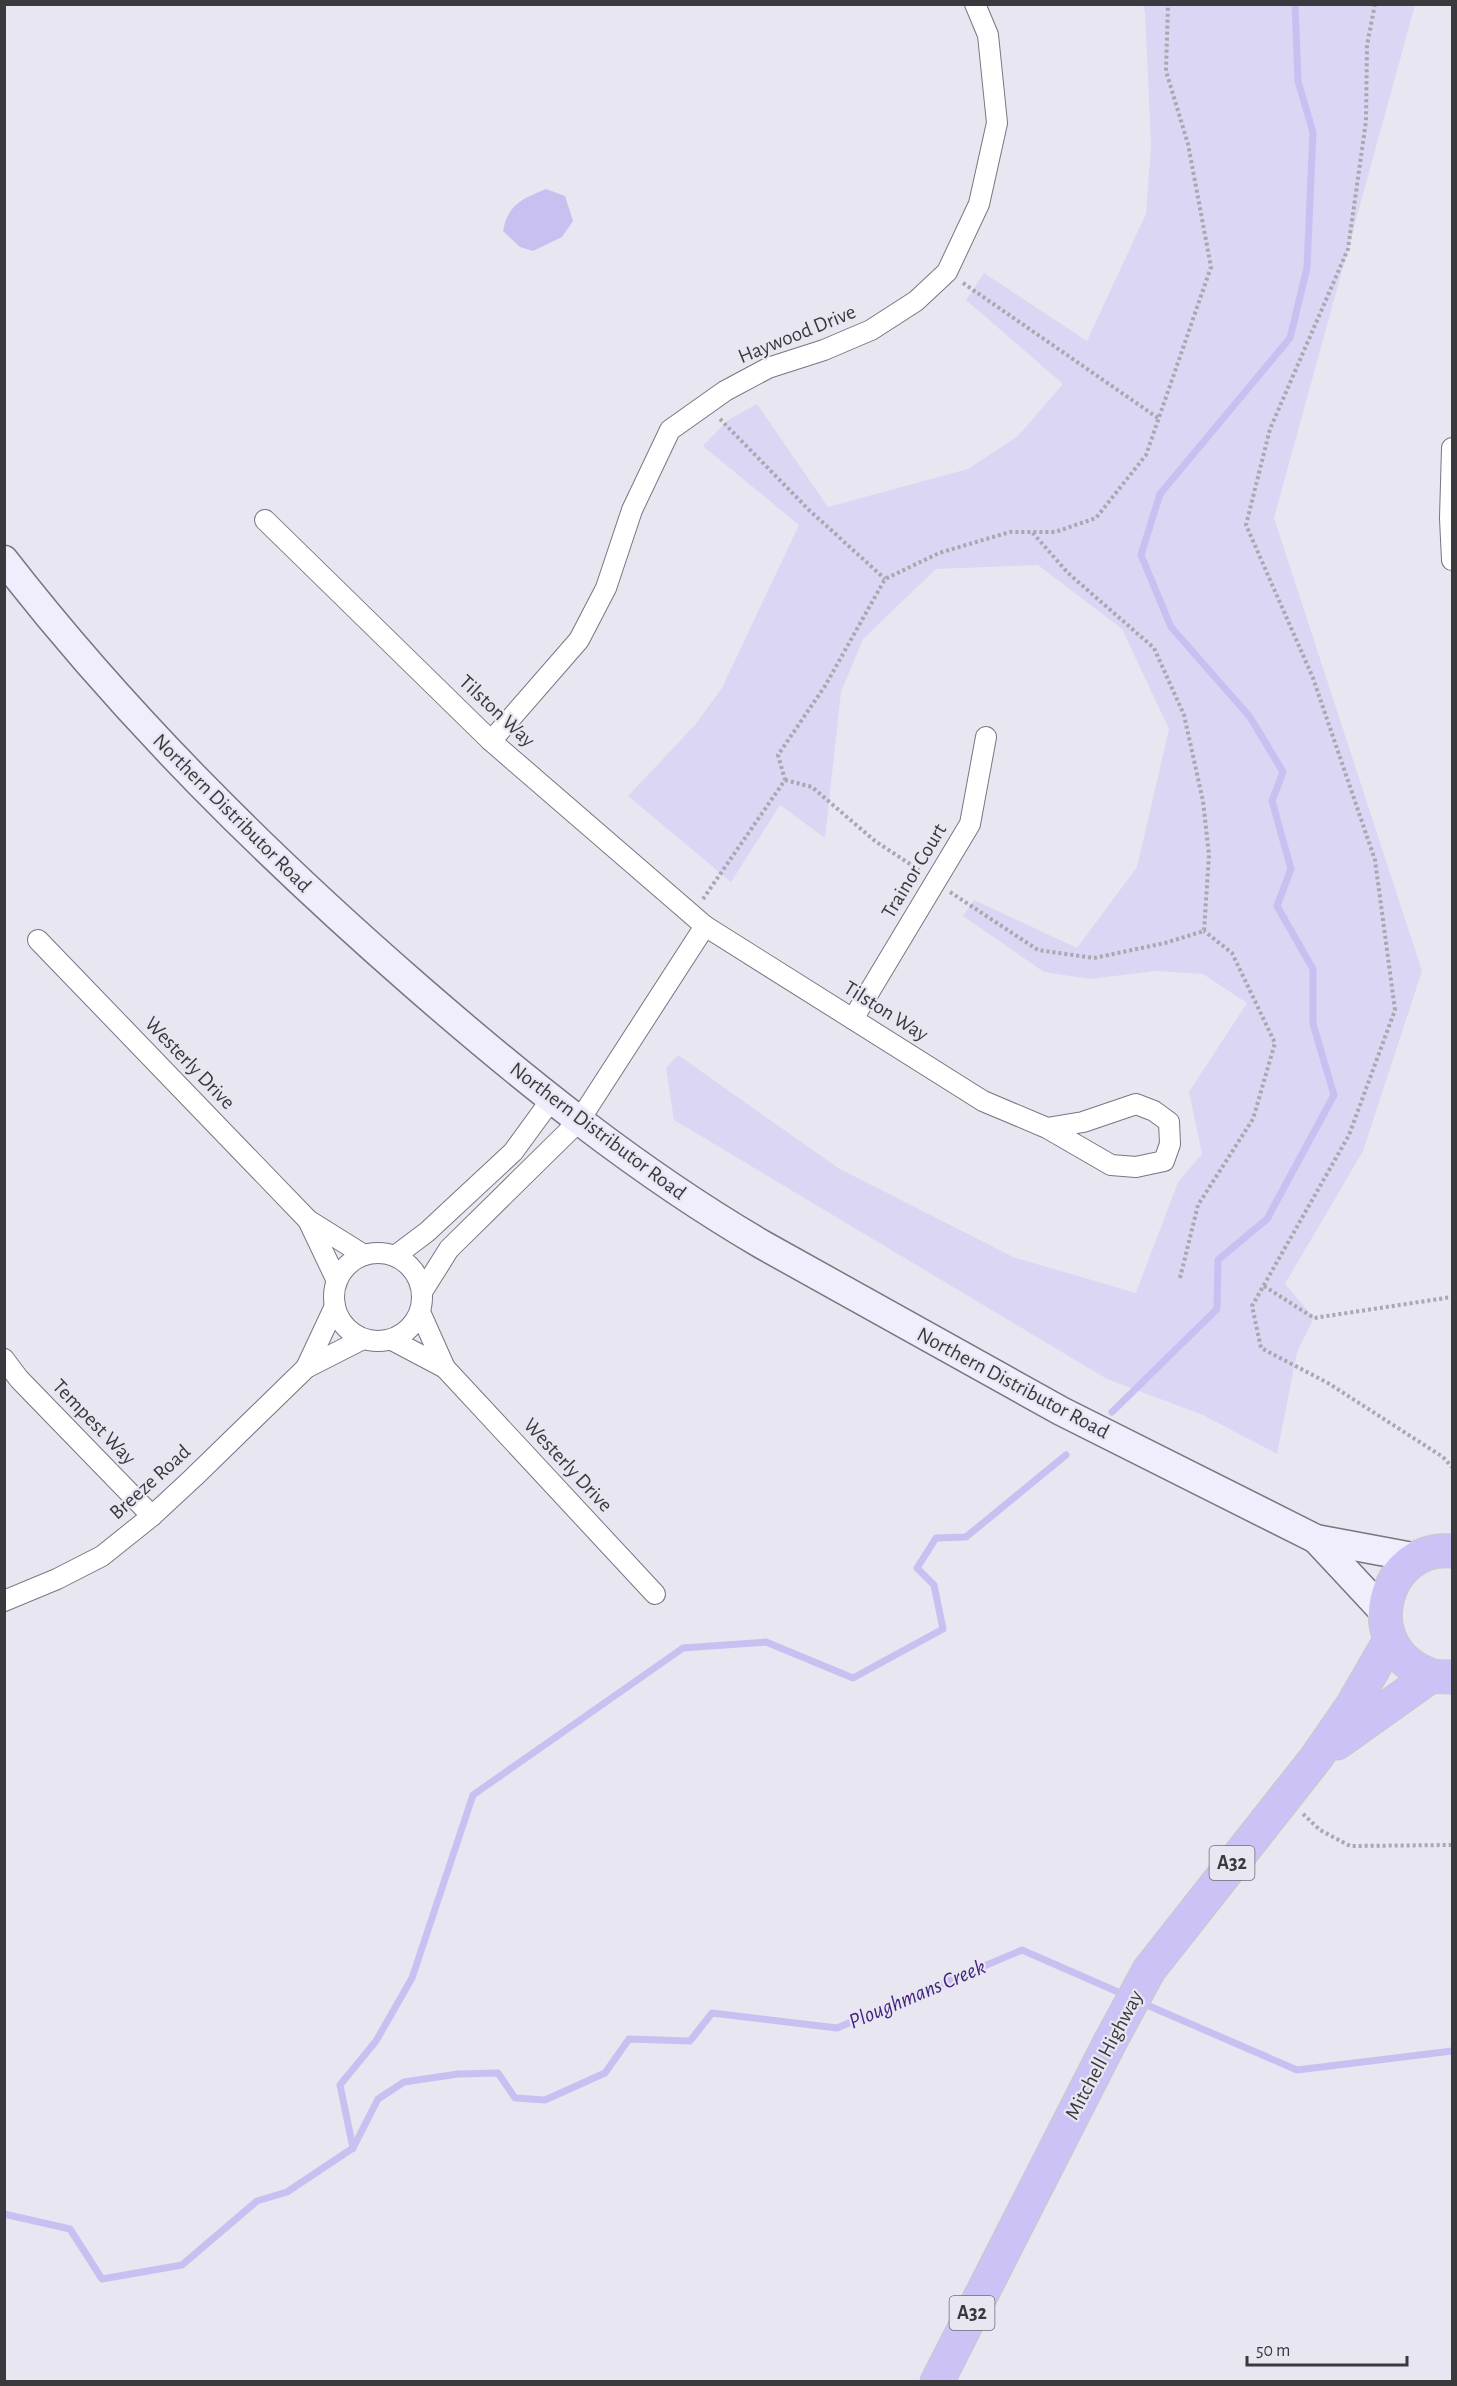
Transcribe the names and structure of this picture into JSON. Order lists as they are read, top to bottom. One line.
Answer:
{"streets":{"highway":["A32","Mitchell Highway"],"main road":["Northern Distributor Road"],"street":["Haywood Drive","Tilston Way","Trainor Court","Westerly Drive","Tempest Way","Breeze Road"]},"crossings":[["Haywood Drive","Tilston Way"],["Tilston Way","Trainor Court"],["Northern Distributor Road","A32"],["Northern Distributor Road","Mitchell Highway"],["Westerly Drive","Breeze Road"],["Tempest Way","Breeze Road"],["A32","Mitchell Highway"]],"water":["Ploughmans Creek"],"scale_bar":"50 m"}
